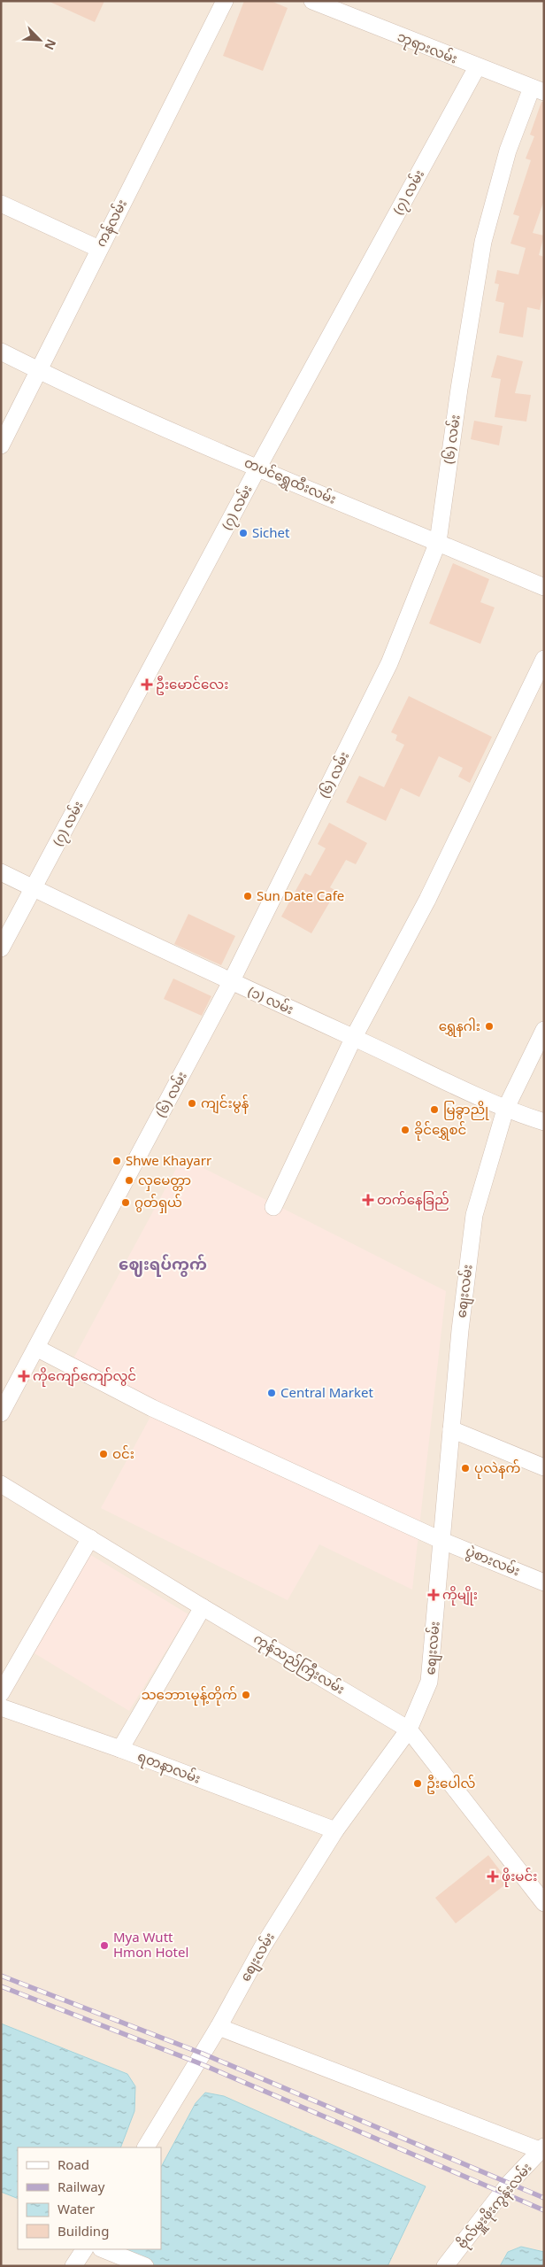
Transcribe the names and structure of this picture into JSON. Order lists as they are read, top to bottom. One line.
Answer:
{"streets":{"street":["ဘုရားလမ်း","(၇) လမ်း","ကန်လမ်း","(၆) လမ်း","တပင်ရွှေထီးလမ်း","(၁) လမ်း","စျေးလမ်း","ပွဲစားလမ်း","ကုန်သည်ကြီးလမ်း","ရတနာလမ်း","ဗိုလ်မှူးဖိုးကွန်းလမ်း"]},"crossings":[["ဘုရားလမ်း","(၇) လမ်း"],["ဘုရားလမ်း","(၆) လမ်း"],["(၇) လမ်း","တပင်ရွှေထီးလမ်း"],["(၇) လမ်း","(၁) လမ်း"],["ကန်လမ်း","တပင်ရွှေထီးလမ်း"],["(၆) လမ်း","တပင်ရွှေထီးလမ်း"],["(၆) လမ်း","(၁) လမ်း"],["(၆) လမ်း","ပွဲစားလမ်း"],["(၁) လမ်း","စျေးလမ်း"],["စျေးလမ်း","ပွဲစားလမ်း"],["စျေးလမ်း","ကုန်သည်ကြီးလမ်း"],["စျေးလမ်း","ရတနာလမ်း"]],"districts":["ဈေးရပ်ကွက်"],"places":{"other":["Sichet","Sun Date Cafe","ရွှေနဂါး","ကျင်းမွန်","မြခွာညို","ခိုင်ရွှေစင်","Shwe Khayarr","လှမေတ္တာ","ဂွတ်ရှယ်","Central Market","ဝင်း","ပုလဲနက်","သဘောၤမုန့်တိုက်","ဦးပေါလ်","Mya Wutt Hmon Hotel"],"health":["ဦးမောင်လေး","တက်နေခြည်","ကိုကျော်ကျော်လွင်","ကိုမျိုး","ဖိုးမင်း"]},"legend":["Road","Railway","Water","Building"],"north":"bottom right"}
